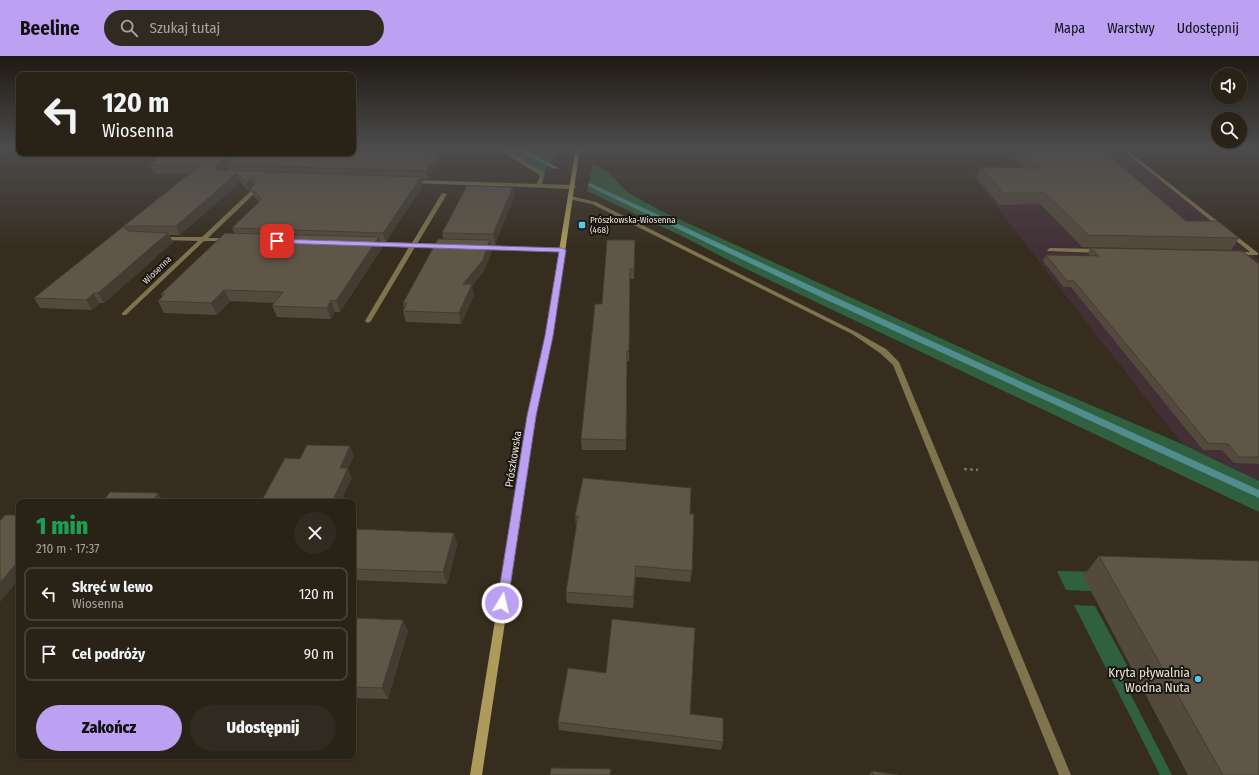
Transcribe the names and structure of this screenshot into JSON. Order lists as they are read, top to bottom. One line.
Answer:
{"streets":{"main road":["Prószkowska"],"street":["Wiosenna"]},"places":{"transit":["Prószkowska-Wiosenna (468)"],"other":["Kryta pływalnia Wodna Nuta"]},"page":{"header":"Beeline","search":"Szukaj tutaj","nav":["Mapa","Warstwy","Udostępnij"],"turn":["120 m","Wiosenna"],"heading":["1 min","210 m · 17:37"],"list":[{"name":"Skręć w lewo","note":"Wiosenna","value":"120 m"},{"name":"Cel podróży","value":"90 m"}],"buttons":["Zakończ","Udostępnij"]}}
